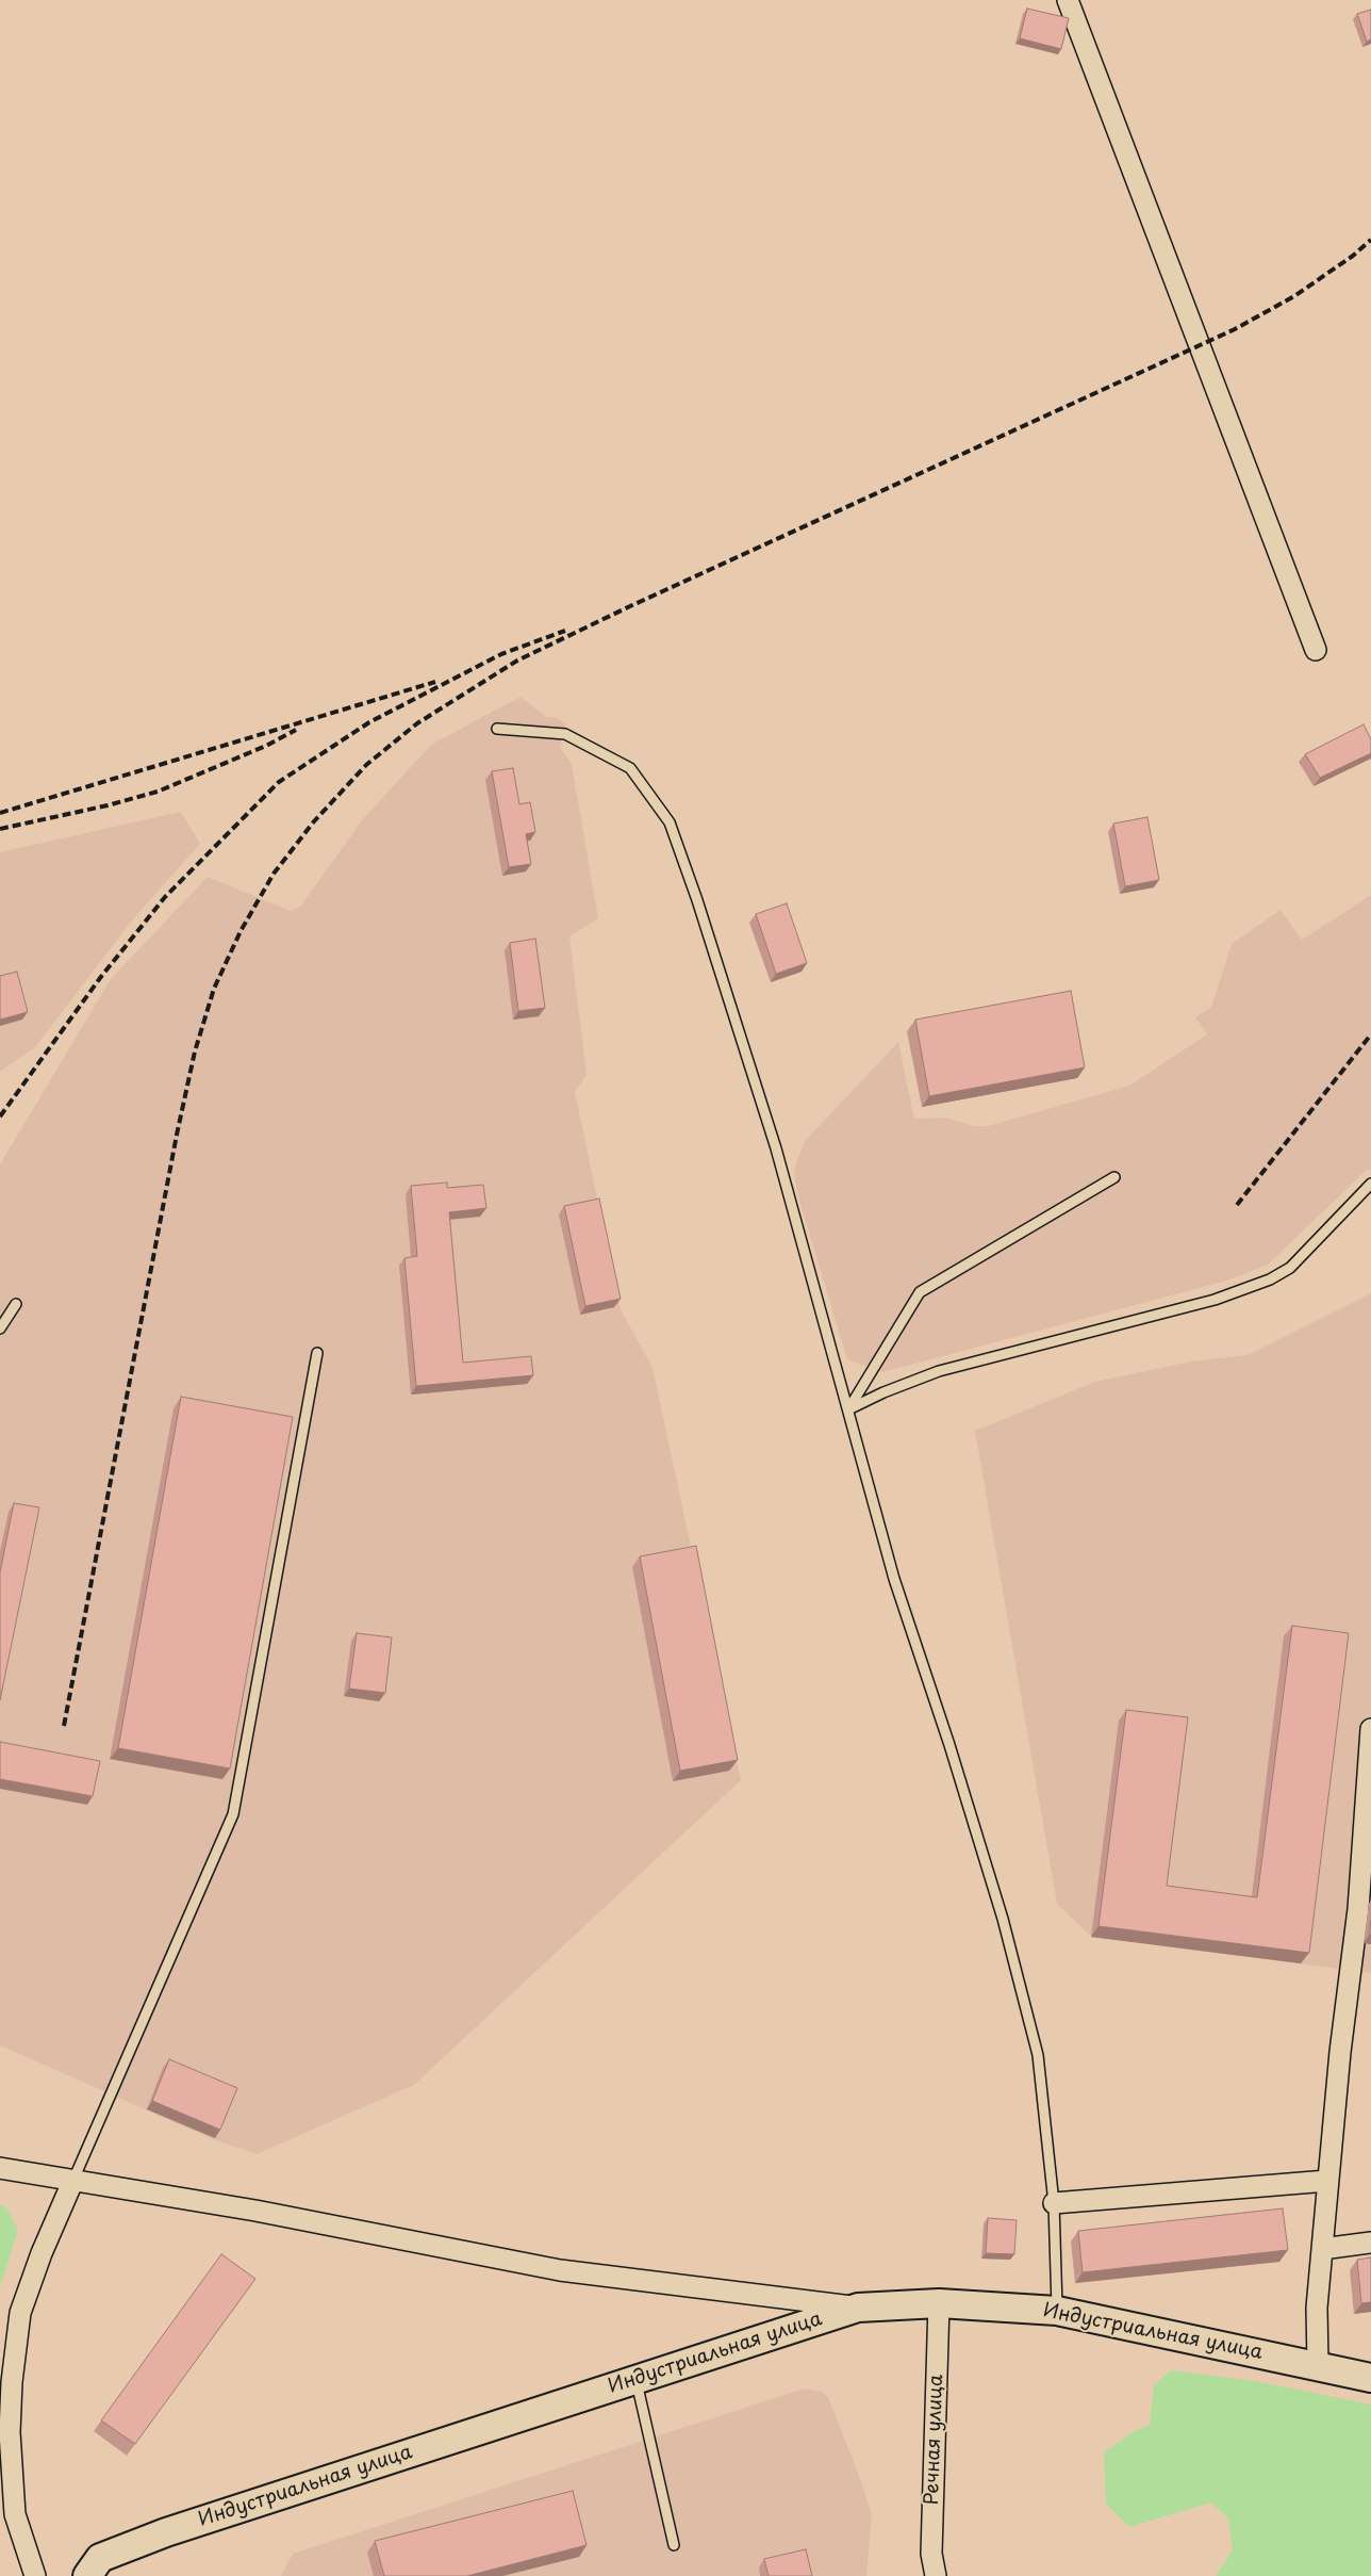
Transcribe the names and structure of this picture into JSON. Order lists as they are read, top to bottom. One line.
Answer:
{"streets":{"main road":["Индустриальная улица"],"street":["Речная улица"]},"crossings":[["Индустриальная улица","Речная улица"]]}
